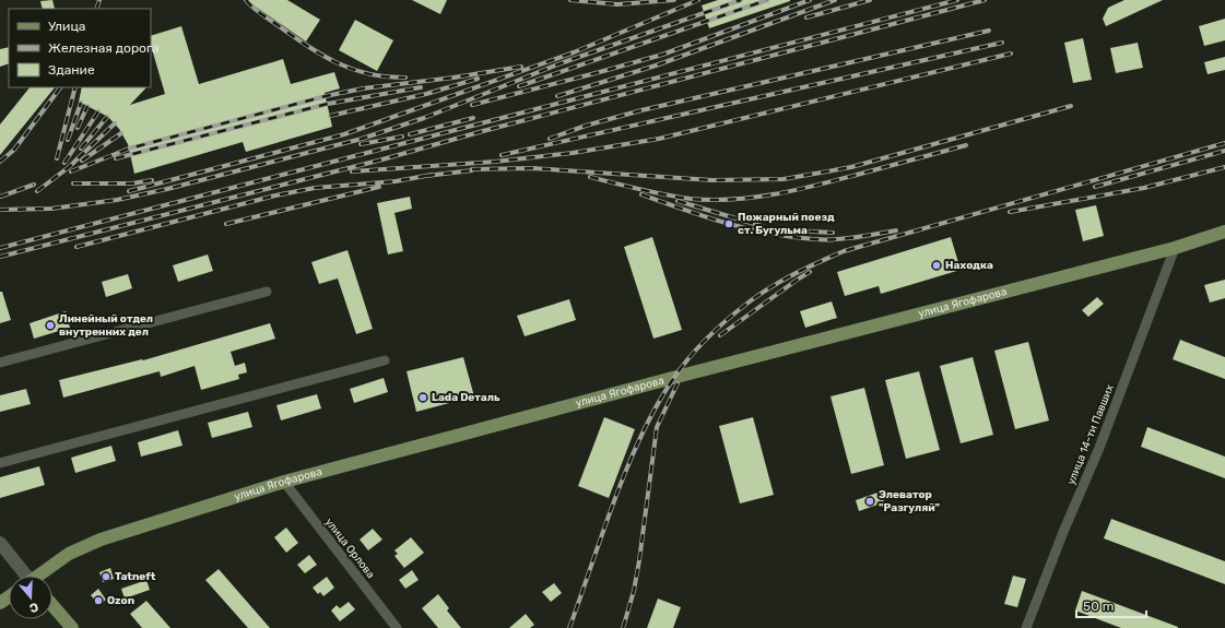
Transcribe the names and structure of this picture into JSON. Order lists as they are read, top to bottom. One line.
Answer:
{"streets":{"main road":["улица Ягофарова"],"street":["улица 14-ти Павших","улица Орлова"]},"crossings":[["улица Ягофарова","улица 14-ти Павших"],["улица Ягофарова","улица Орлова"]],"places":["Пожарный поезд ст. Бугульма","Находка","Линейный отдел внутренних дел","Lada Dеталь","Элеватор \"Разгуляй\"","Tatneft","Ozon"],"legend":["Улица","Железная дорога","Здание"],"scale_bar":"50 m","north":"bottom"}
